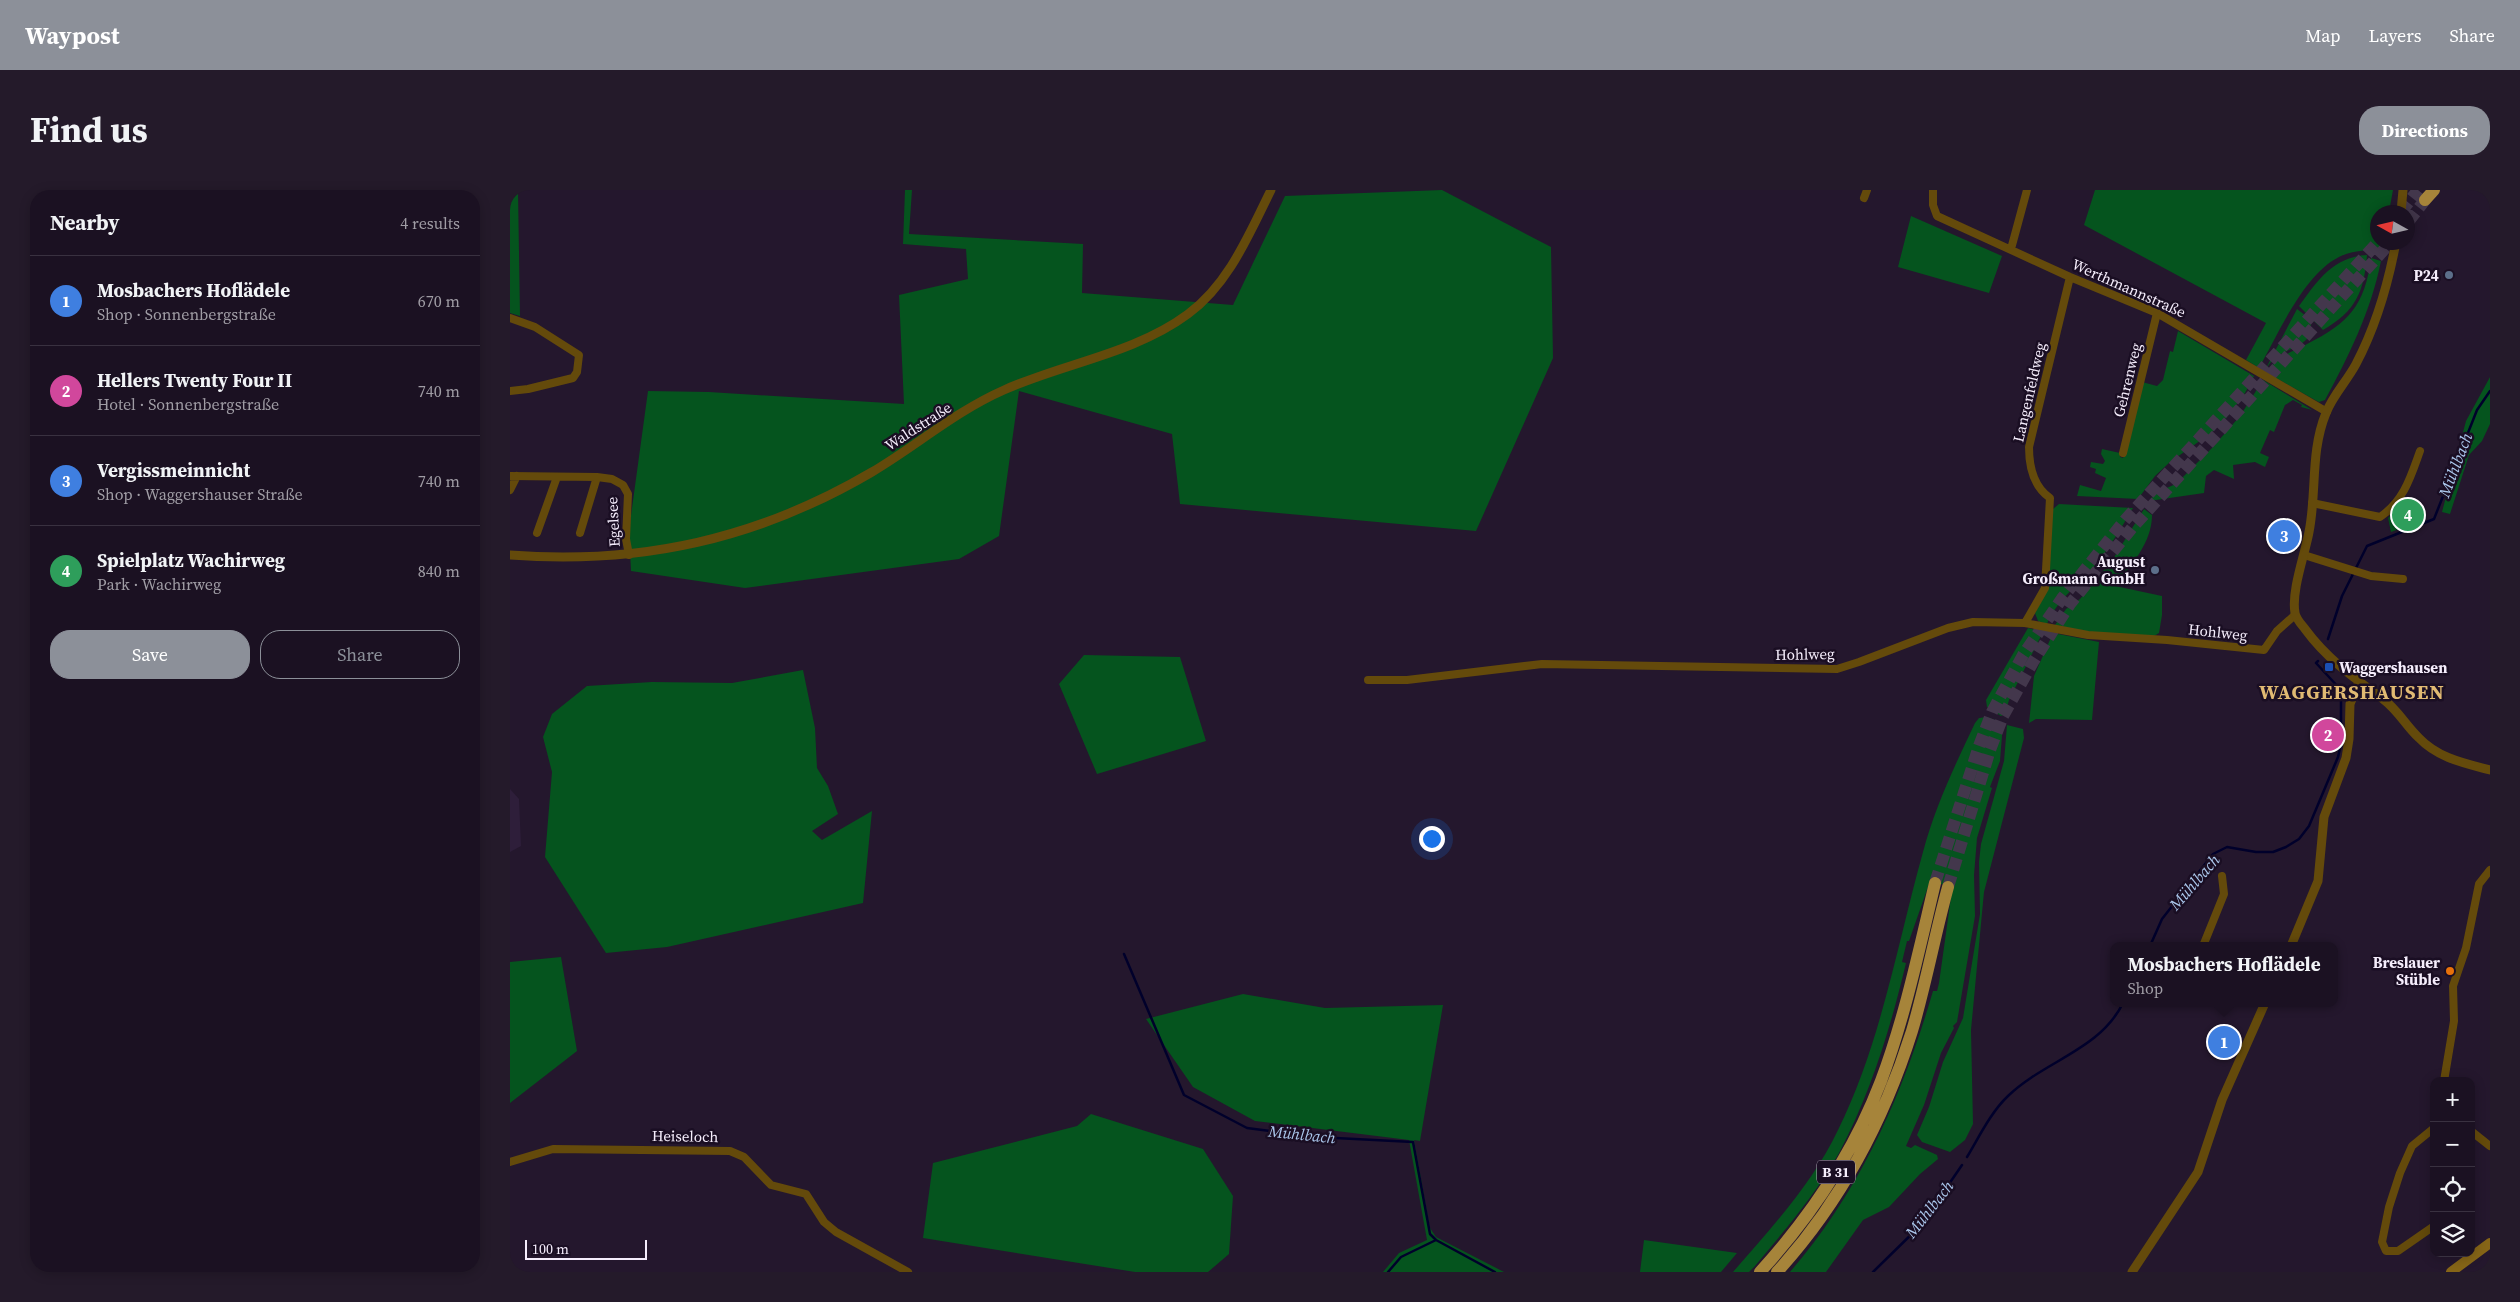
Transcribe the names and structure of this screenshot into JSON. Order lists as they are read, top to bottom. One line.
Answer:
{"streets":{"highway":["B 31"],"street":["Werthmannstraße","Gehrenweg","Langenfeldweg","Waldstraße","Egelsee","Hohlweg","Heiseloch"]},"crossings":[["Werthmannstraße","Gehrenweg"],["Werthmannstraße","Langenfeldweg"],["Langenfeldweg","Hohlweg"],["Waldstraße","Egelsee"]],"districts":["WAGGERSHAUSEN"],"water":["Mühlbach"],"places":{"other":["P24","August Großmann GmbH","Breslauer Stüble"],"transit":["Waggershausen"]},"scale_bar":"100 m","north":"left","page":{"header":"Waypost","nav":["Map","Layers","Share"],"title":"Find us","buttons":["Directions",["Save","Share"]],"heading":["Nearby","4 results"],"list":[{"mark":"1","name":"Mosbachers Hoflädele","note":"Shop · Sonnenbergstraße","value":"670 m"},{"mark":"2","name":"Hellers Twenty Four II","note":"Hotel · Sonnenbergstraße","value":"740 m"},{"mark":"3","name":"Vergissmeinnicht","note":"Shop · Waggershauser Straße","value":"740 m"},{"mark":"4","name":"Spielplatz Wachirweg","note":"Park · Wachirweg","value":"840 m"}],"pins":["4","3","2","1"],"popup":["Mosbachers Hoflädele","Shop"],"map_buttons":["+","−"],"scale":"100 m"}}
